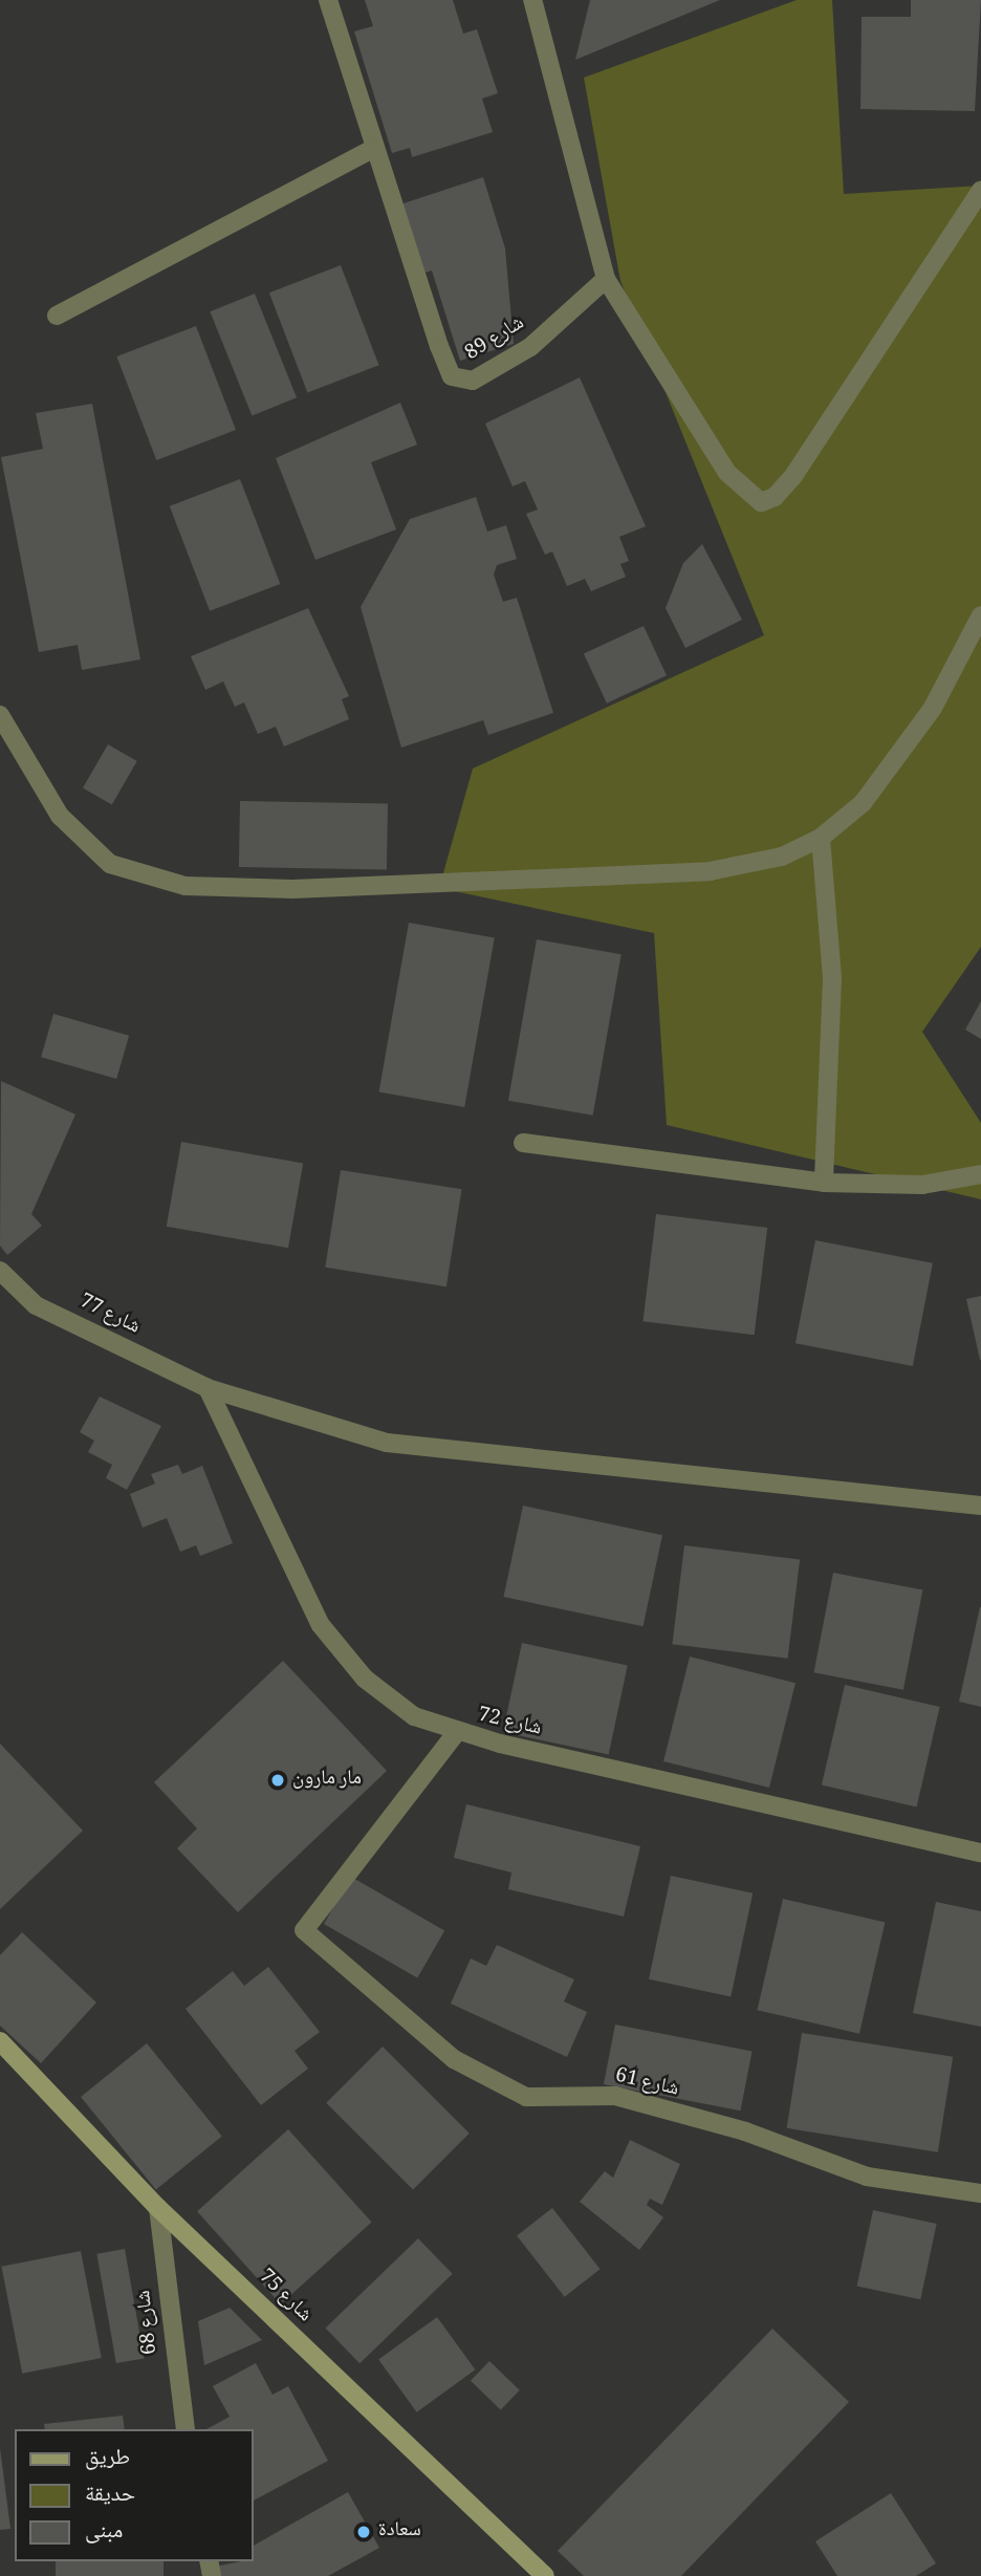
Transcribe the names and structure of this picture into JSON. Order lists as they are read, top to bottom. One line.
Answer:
{"streets":{"street":["شارع 89","شارع 77","شارع 72","شارع 61","شارع 75","شارع 68"]},"crossings":[["شارع 77","شارع 72"],["شارع 72","شارع 61"],["شارع 75","شارع 68"]],"places":["مار مارون","سعادة"],"legend":["طريق","حديقة","مبنى"]}
